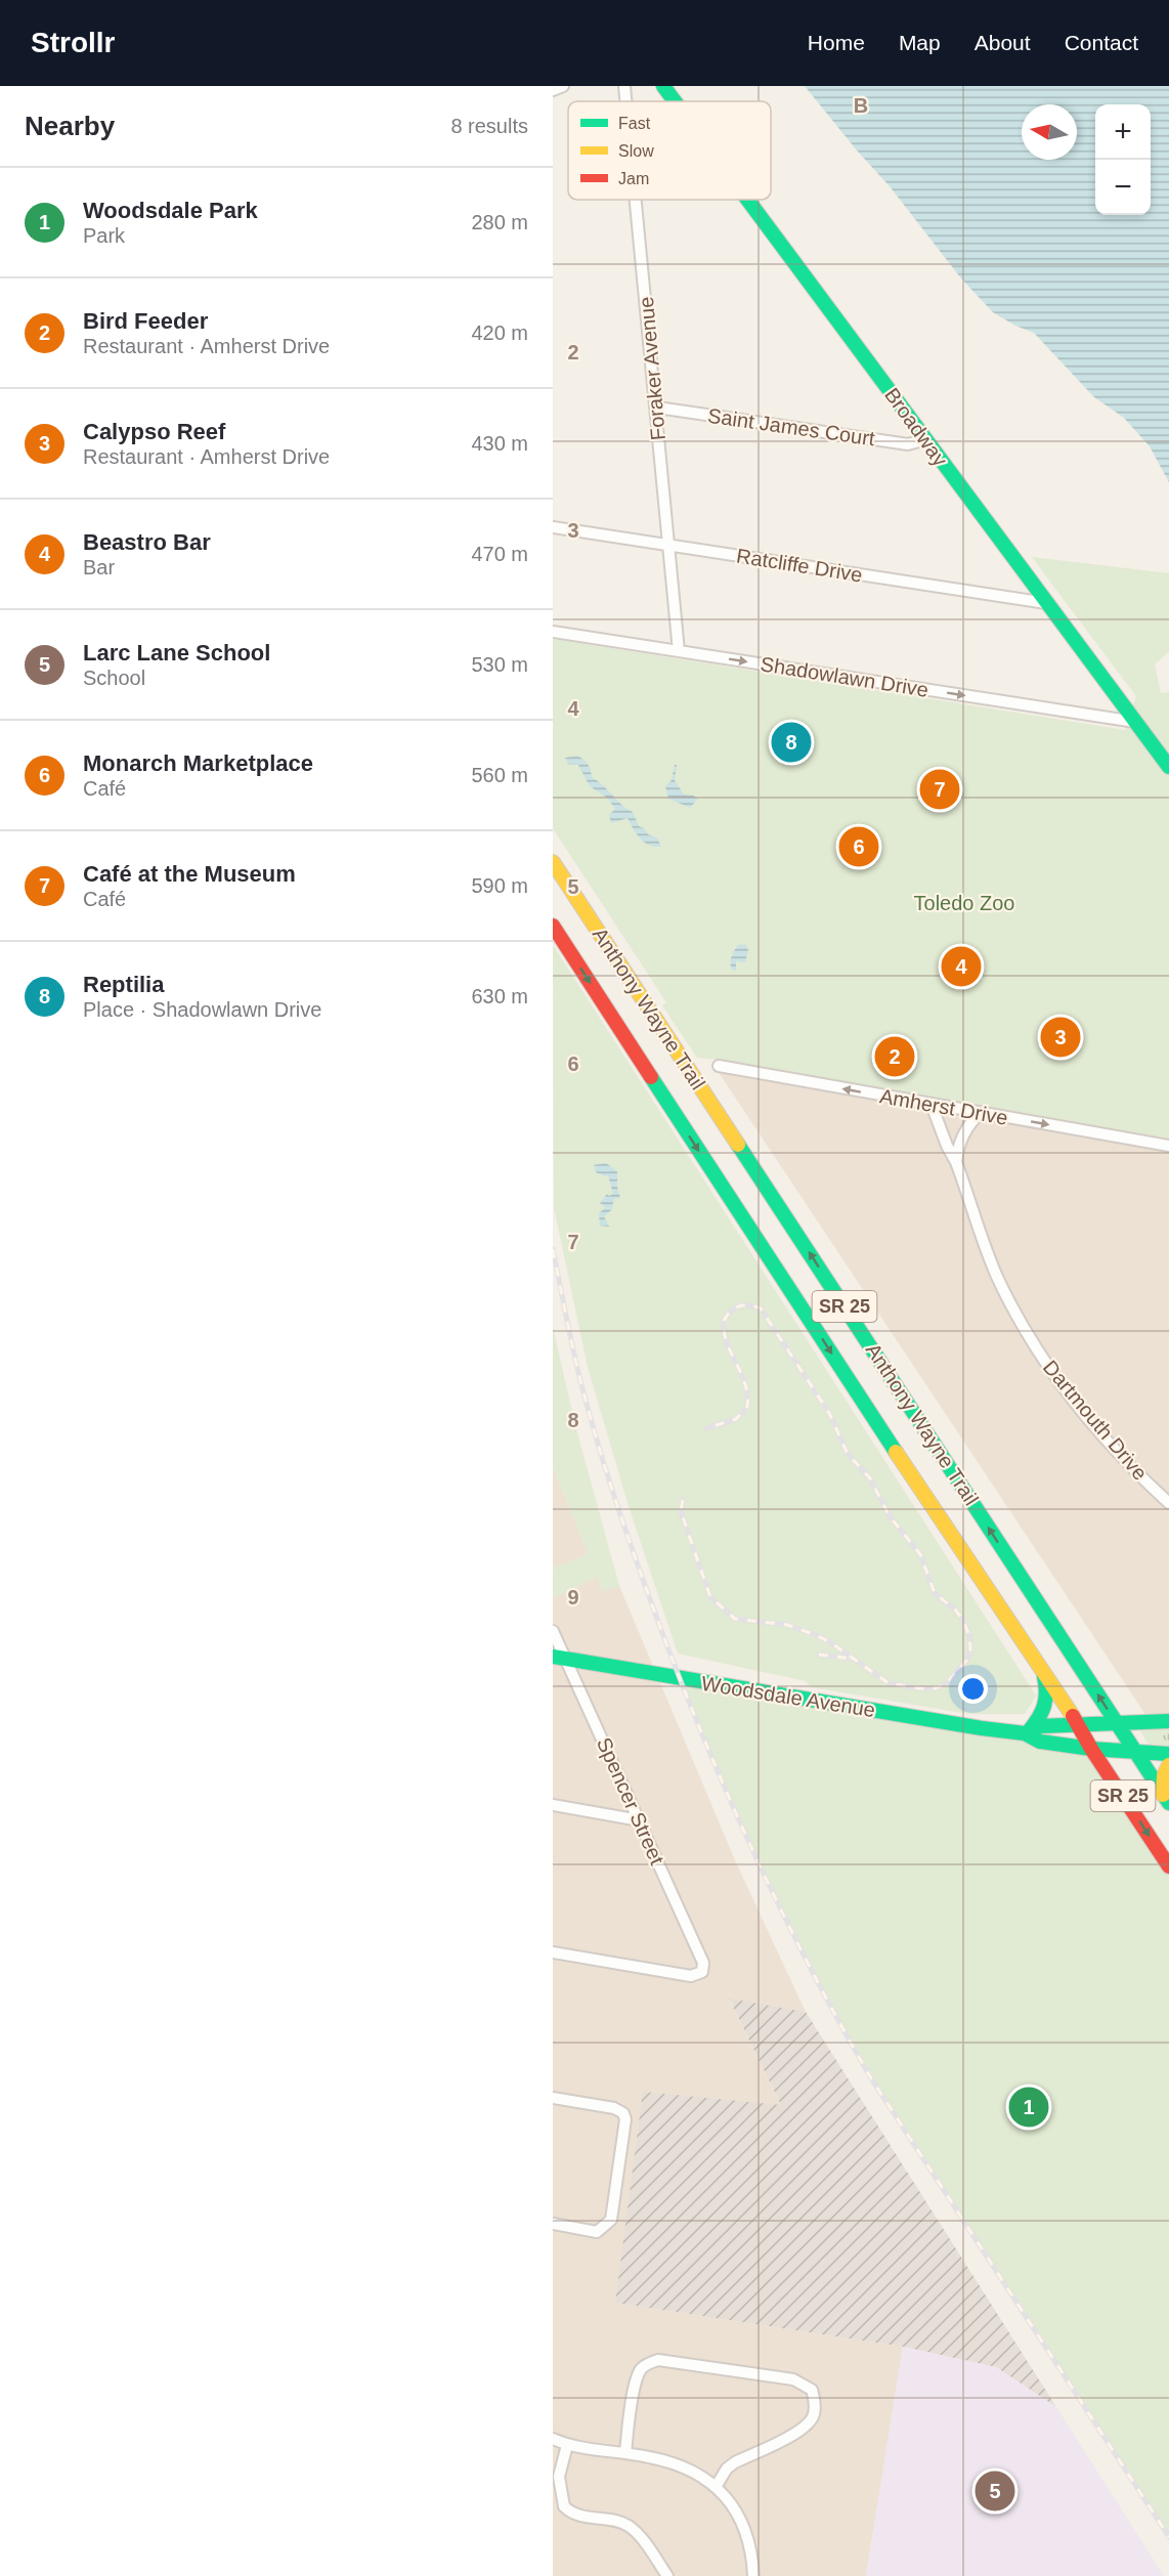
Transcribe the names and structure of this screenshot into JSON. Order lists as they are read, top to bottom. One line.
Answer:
{"streets":{"main road":["Broadway","Anthony Wayne Trail","SR 25","Woodsdale Avenue"],"street":["Foraker Avenue","Saint James Court","Ratcliffe Drive","Shadowlawn Drive","Amherst Drive","Dartmouth Drive","Spencer Street"]},"crossings":[["Foraker Avenue","Saint James Court"],["Foraker Avenue","Ratcliffe Drive"],["Foraker Avenue","Shadowlawn Drive"],["Saint James Court","Broadway"],["Broadway","Ratcliffe Drive"],["Broadway","Shadowlawn Drive"],["Anthony Wayne Trail","Woodsdale Avenue"],["Amherst Drive","Dartmouth Drive"],["Woodsdale Avenue","Spencer Street"]],"one_way":["Shadowlawn Drive"],"parks":["Toledo Zoo"],"legend":["Fast","Slow","Jam"],"north":"left","page":{"header":"Strollr","nav":["Home","Map","About","Contact"],"heading":["Nearby","8 results"],"map_buttons":["+","−"],"list":[{"mark":"1","name":"Woodsdale Park","note":"Park","value":"280 m"},{"mark":"2","name":"Bird Feeder","note":"Restaurant · Amherst Drive","value":"420 m"},{"mark":"3","name":"Calypso Reef","note":"Restaurant · Amherst Drive","value":"430 m"},{"mark":"4","name":"Beastro Bar","note":"Bar","value":"470 m"},{"mark":"5","name":"Larc Lane School","note":"School","value":"530 m"},{"mark":"6","name":"Monarch Marketplace","note":"Café","value":"560 m"},{"mark":"7","name":"Café at the Museum","note":"Café","value":"590 m"},{"mark":"8","name":"Reptilia","note":"Place · Shadowlawn Drive","value":"630 m"}],"pins":["8","7","6","4","3","2","1","5"]},"grid":{"columns":["B"],"rows":["2","3","4","5","6","7","8","9"]}}
